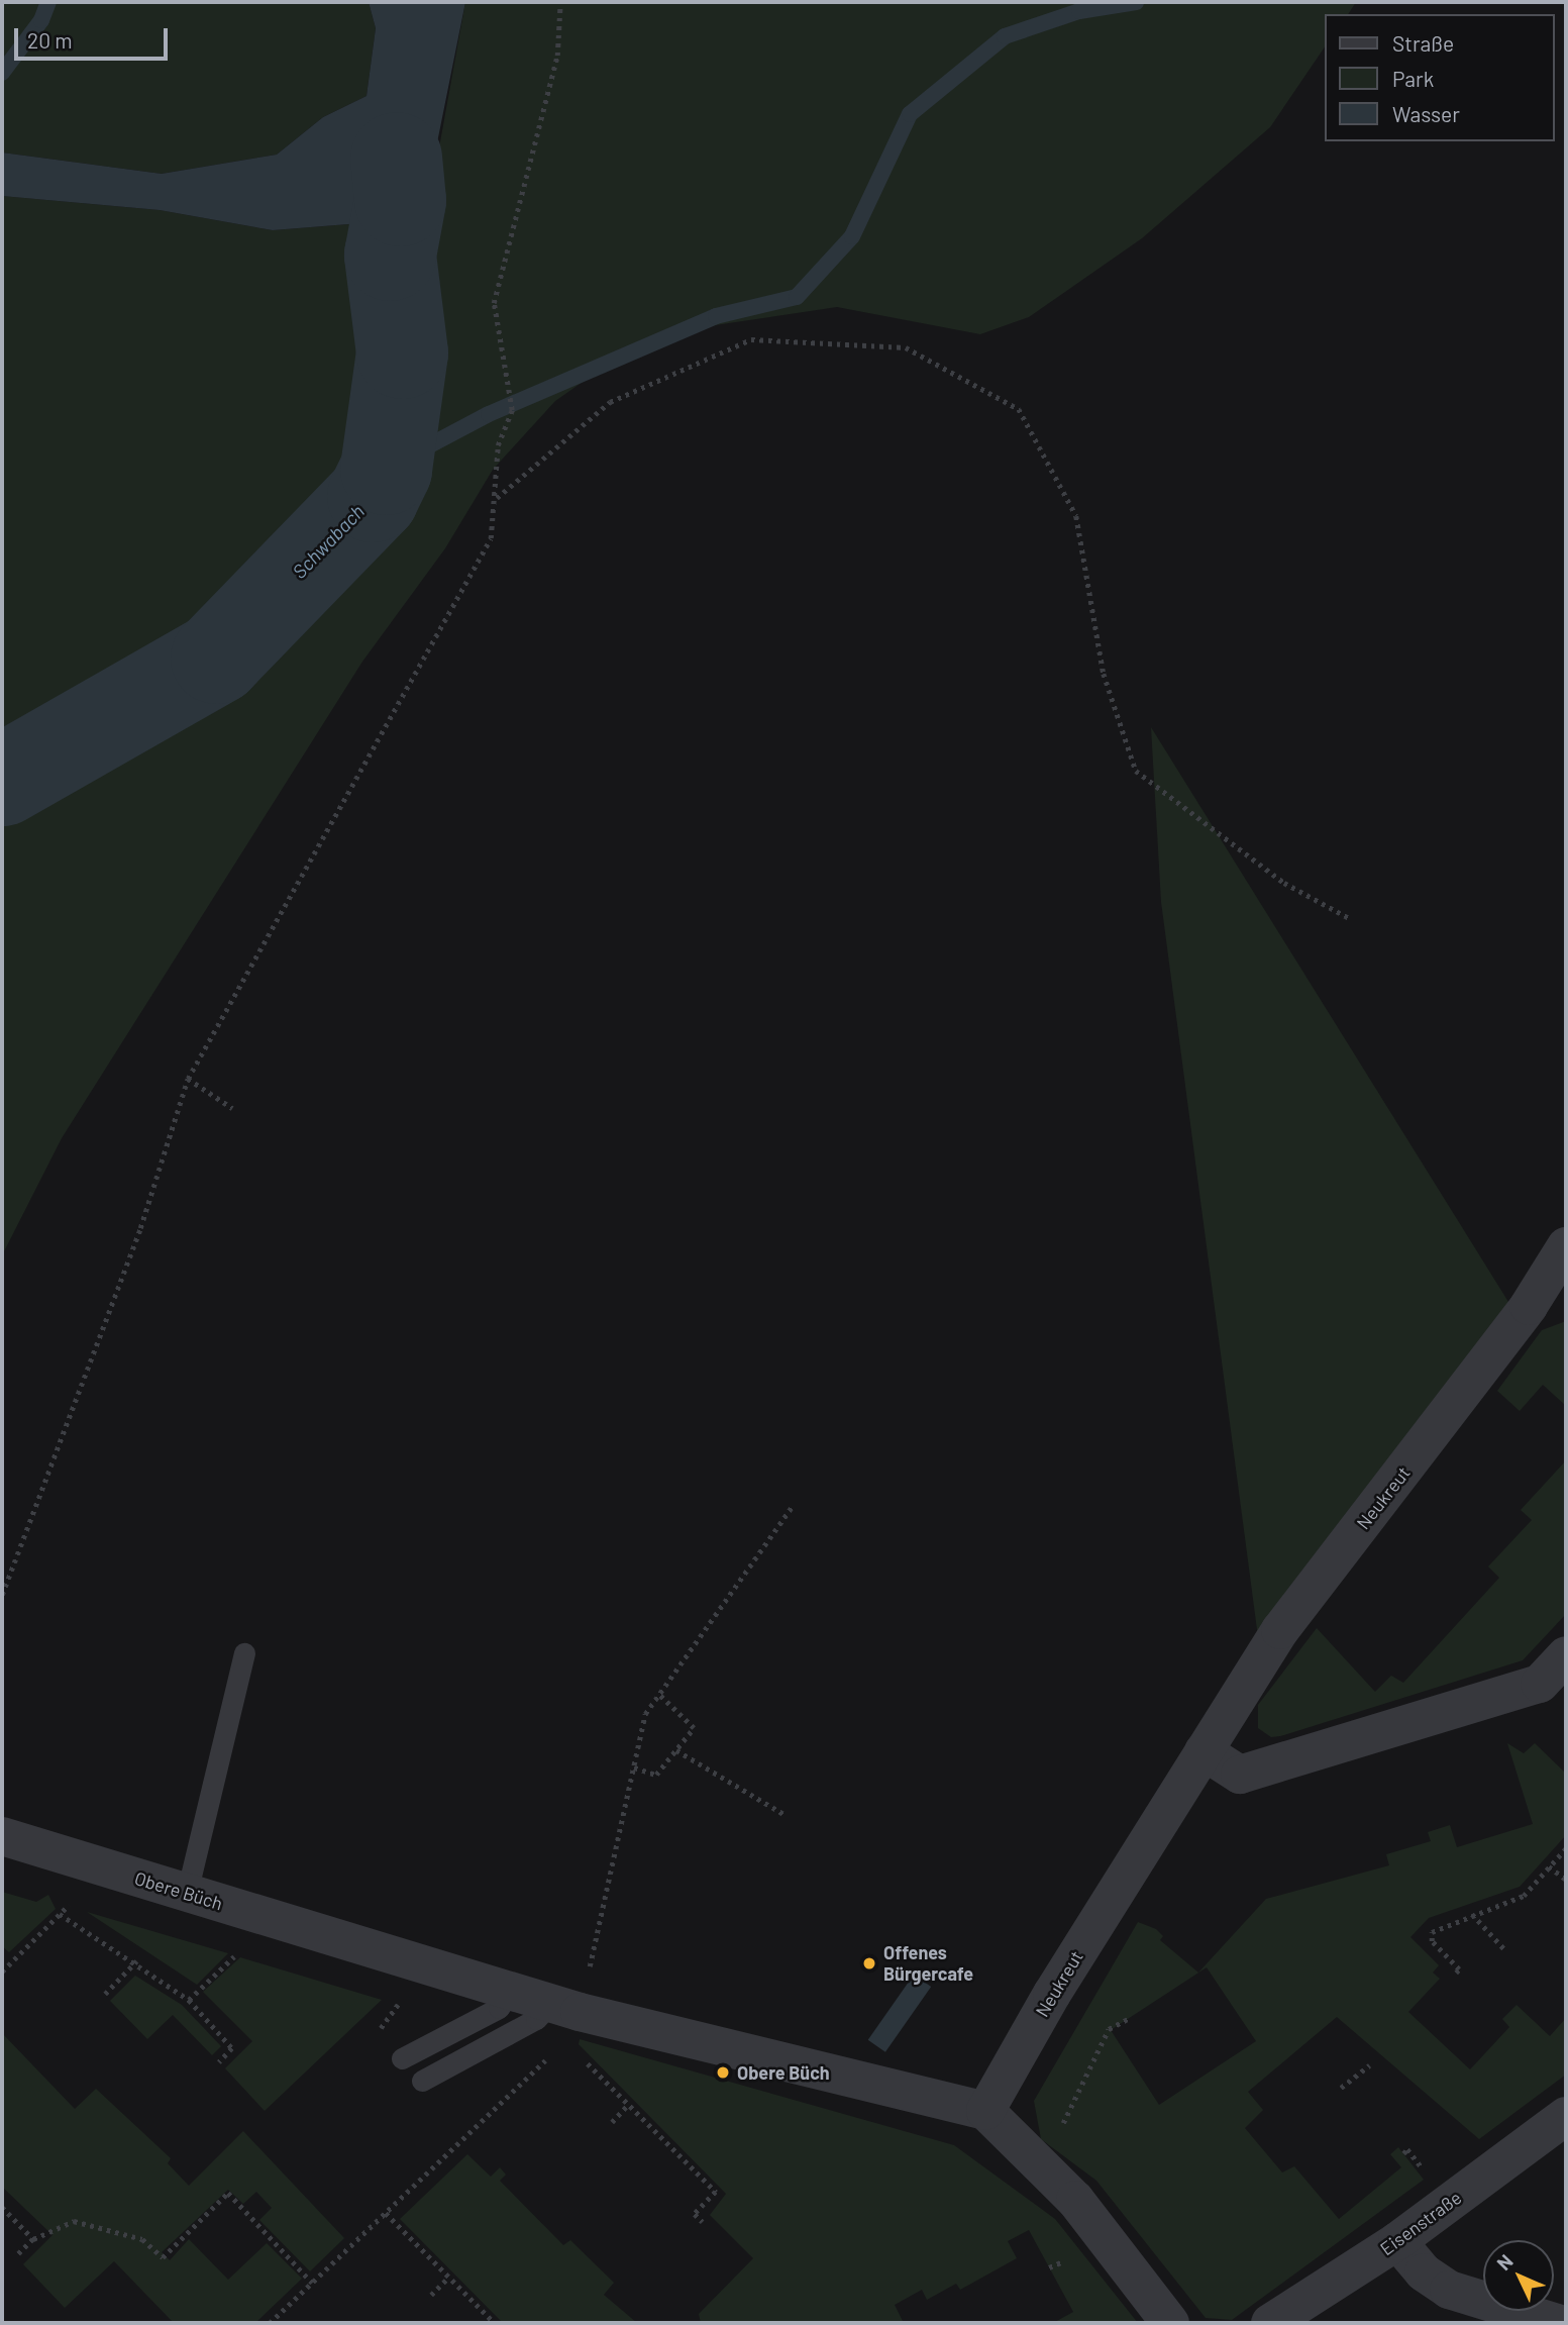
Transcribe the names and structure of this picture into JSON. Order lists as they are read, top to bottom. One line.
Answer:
{"streets":{"street":["Neukreut","Obere Büch","Eisenstraße"]},"crossings":[["Neukreut","Obere Büch"]],"water":["Schwabach"],"places":["Offenes Bürgercafe","Obere Büch"],"legend":["Straße","Park","Wasser"],"scale_bar":"20 m","north":"top left"}
